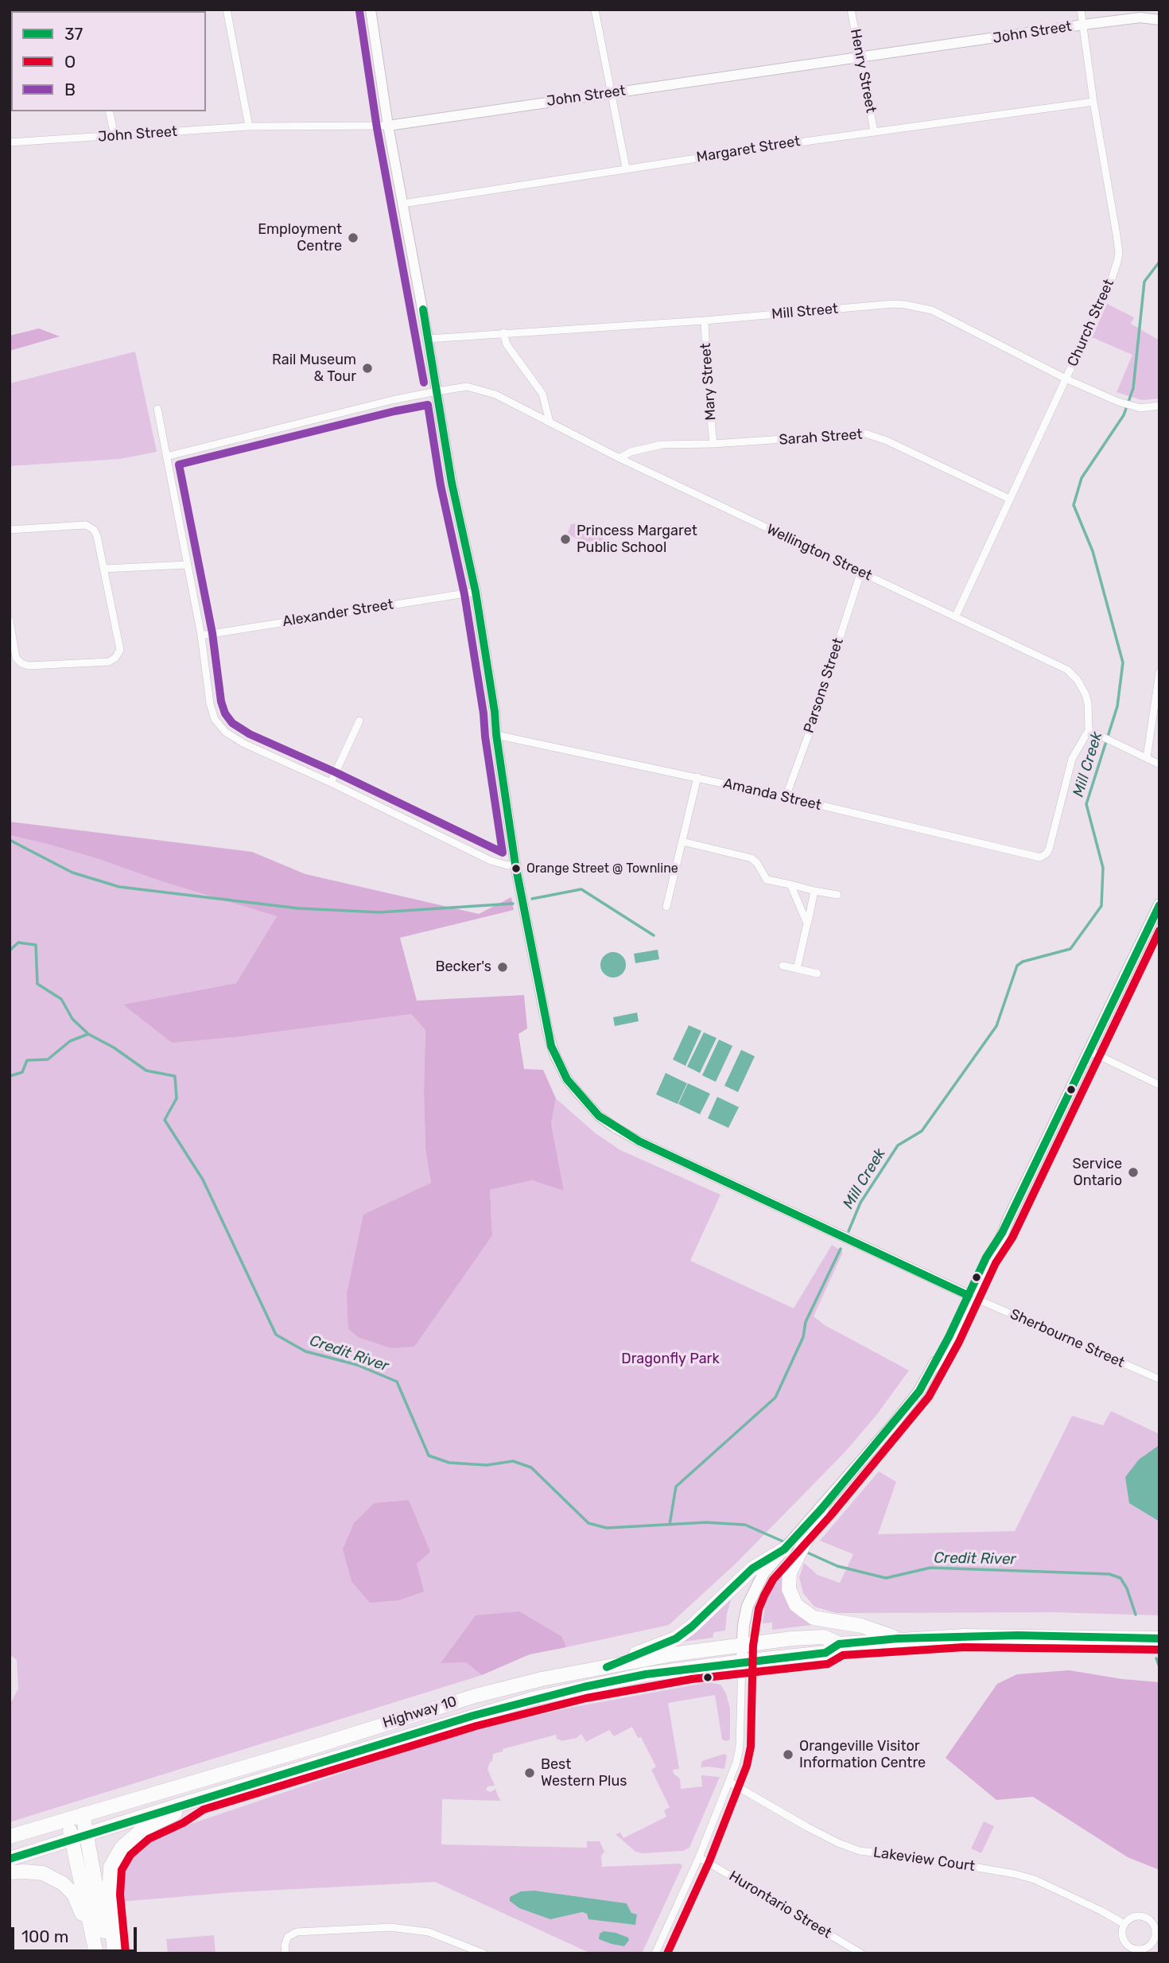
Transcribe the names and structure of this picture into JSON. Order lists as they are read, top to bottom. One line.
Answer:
{"streets":{"highway":["Highway 10"],"main road":["John Street"],"street":["Henry Street","Margaret Street","Mill Street","Church Street","Mary Street","Sarah Street","Wellington Street","Alexander Street","Parsons Street","Amanda Street","Sherbourne Street","Lakeview Court","Hurontario Street"]},"crossings":[["John Street","Henry Street"],["John Street","Church Street"],["Henry Street","Margaret Street"],["Margaret Street","Church Street"],["Mill Street","Church Street"],["Mill Street","Mary Street"],["Church Street","Sarah Street"],["Church Street","Wellington Street"],["Mary Street","Sarah Street"],["Sarah Street","Wellington Street"],["Wellington Street","Parsons Street"],["Wellington Street","Amanda Street"],["Parsons Street","Amanda Street"]],"water":["Mill Creek","Credit River"],"parks":["Dragonfly Park"],"places":["Employment Centre","Rail Museum & Tour","Princess Margaret Public School","Orange Street @ Townline","Becker's","Service Ontario","Orangeville Visitor Information Centre","Best Western Plus"],"lines":["transit line B","transit line 37","transit line O"],"legend":["37","O","B"],"scale_bar":"100 m"}
